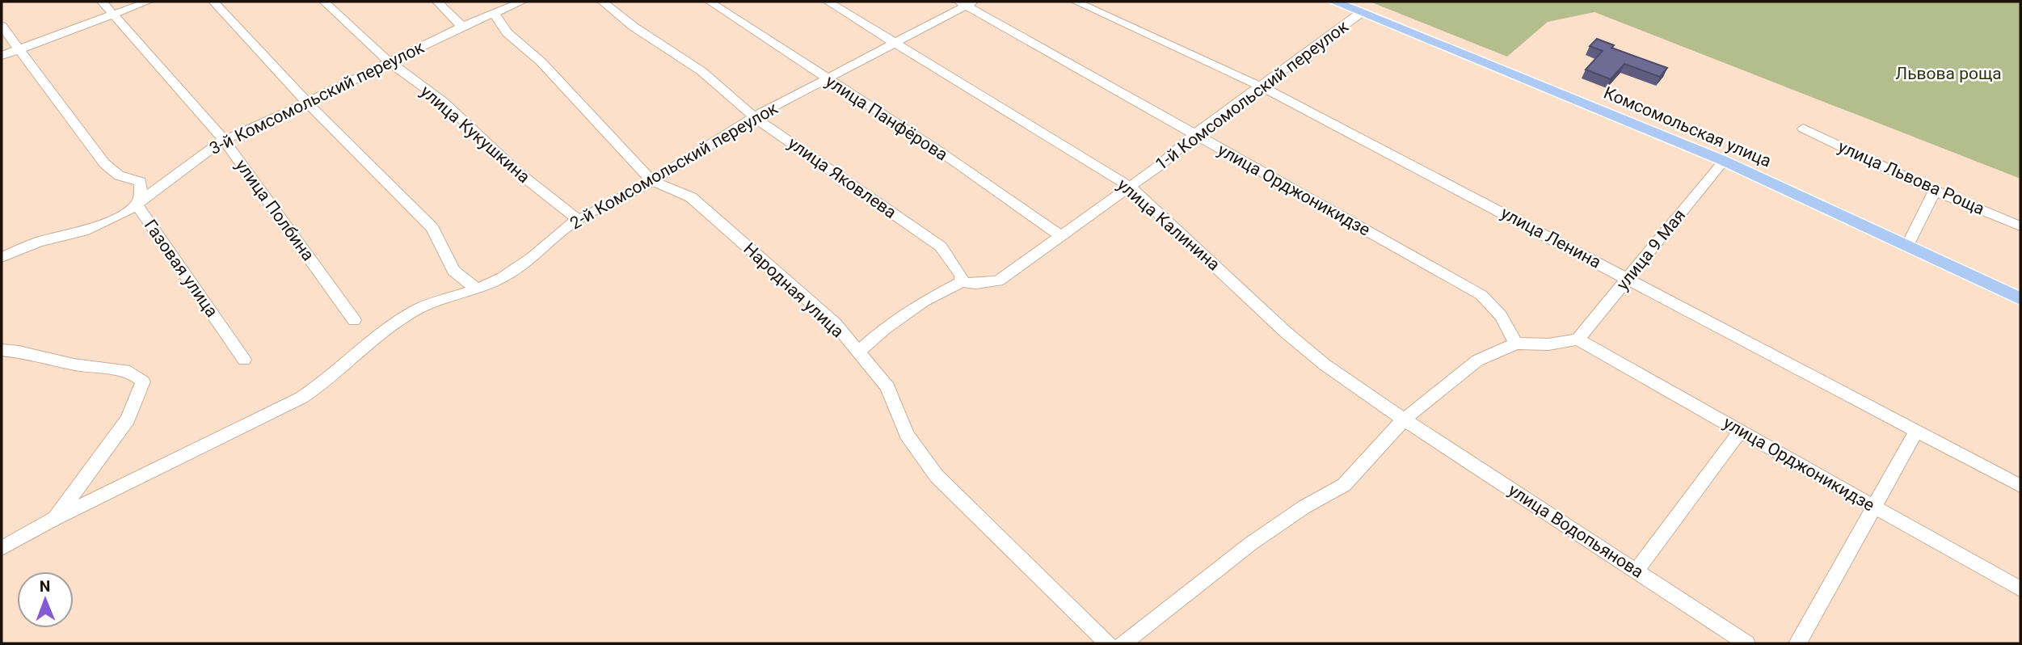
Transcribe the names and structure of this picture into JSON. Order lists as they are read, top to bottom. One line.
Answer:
{"streets":{"main road":["Комсомольская улица"],"street":["1-й Комсомольский переулок","3-й Комсомольский переулок","улица Панфёрова","улица Кукушкина","2-й Комсомольский переулок","улица Яковлева","улица Львова Роща","улица Орджоникидзе","улица Полбина","улица Калинина","улица Ленина","улица 9 Мая","Газовая улица","Народная улица","улица Водопьянова"]},"crossings":[["1-й Комсомольский переулок","улица Панфёрова"],["1-й Комсомольский переулок","Комсомольская улица"],["1-й Комсомольский переулок","улица Яковлева"],["1-й Комсомольский переулок","улица Орджоникидзе"],["1-й Комсомольский переулок","улица Калинина"],["1-й Комсомольский переулок","улица Ленина"],["1-й Комсомольский переулок","Народная улица"],["3-й Комсомольский переулок","улица Кукушкина"],["3-й Комсомольский переулок","улица Полбина"],["3-й Комсомольский переулок","Газовая улица"],["3-й Комсомольский переулок","Народная улица"],["улица Панфёрова","2-й Комсомольский переулок"],["Комсомольская улица","улица 9 Мая"],["улица Кукушкина","2-й Комсомольский переулок"],["2-й Комсомольский переулок","улица Яковлева"],["2-й Комсомольский переулок","улица Орджоникидзе"],["2-й Комсомольский переулок","улица Калинина"],["2-й Комсомольский переулок","Народная улица"],["улица Орджоникидзе","улица 9 Мая"],["улица Калинина","улица Водопьянова"],["улица Ленина","улица 9 Мая"]],"parks":["Львова роща"],"north":"top"}
